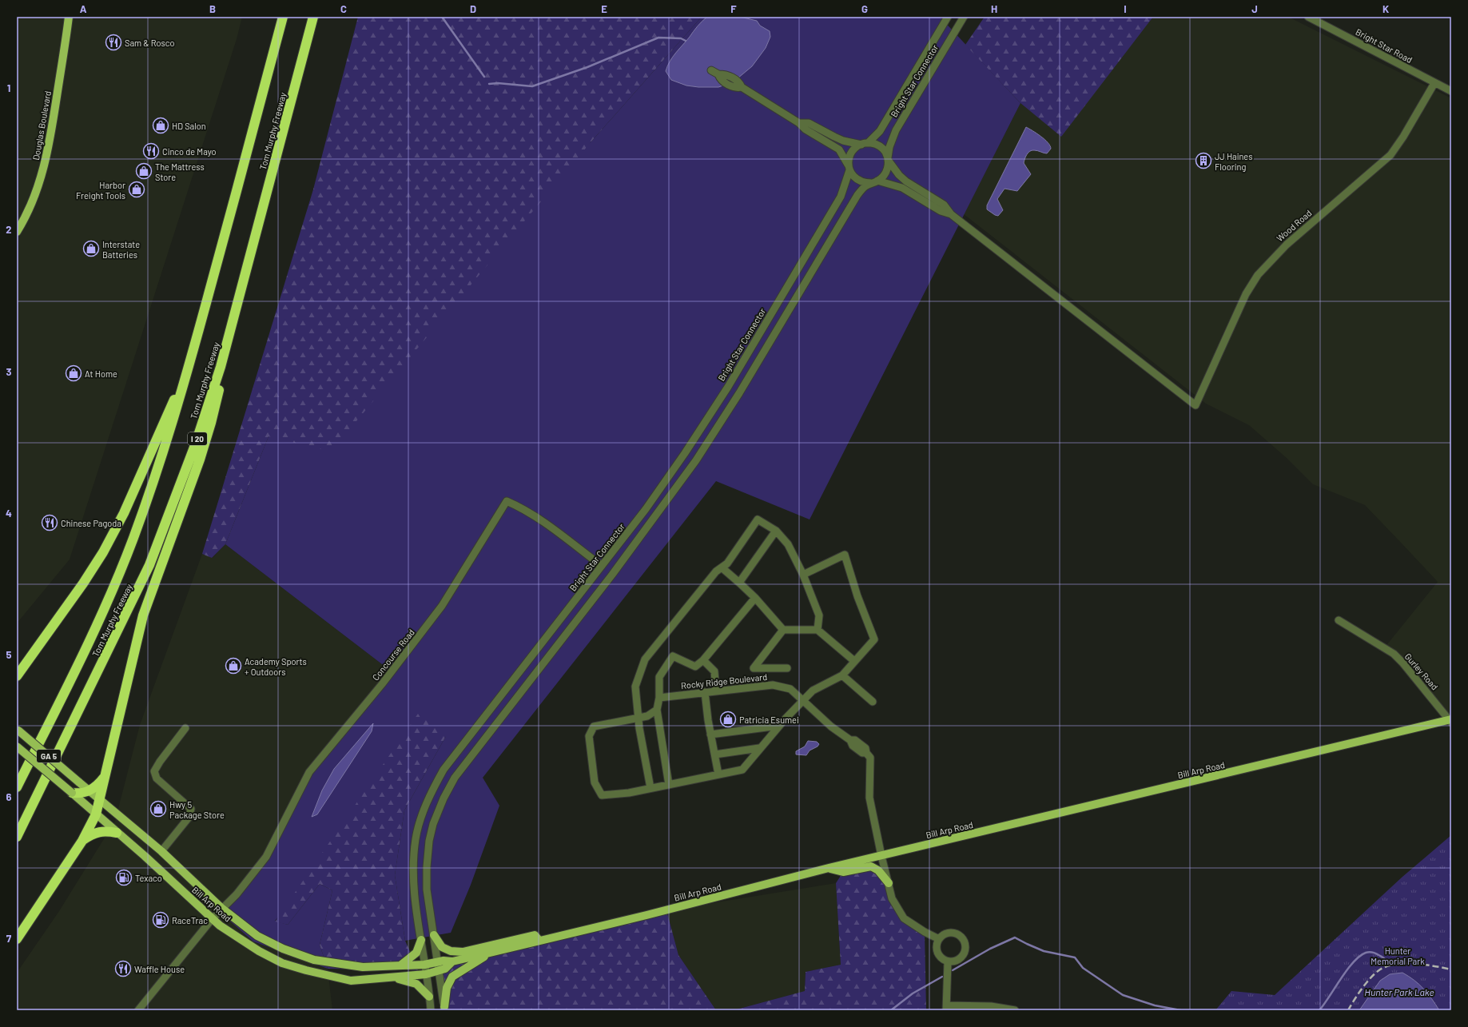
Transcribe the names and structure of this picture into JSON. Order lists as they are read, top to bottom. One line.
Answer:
{"streets":{"highway":["Tom Murphy Freeway","I 20"],"main road":["Douglas Boulevard","GA 5","Bill Arp Road"],"street":["Bright Star Road","Bright Star Connector","Wood Road","Concourse Road","Gurley Road","Rocky Ridge Boulevard"]},"crossings":[["Bright Star Road","Wood Road"],["Bright Star Connector","Concourse Road"],["Bright Star Connector","Bill Arp Road"],["Concourse Road","Bill Arp Road"],["Gurley Road","Bill Arp Road"],["Rocky Ridge Boulevard","Bill Arp Road"]],"water":["Hunter Park Lake"],"parks":["Hunter Memorial Park"],"places":{"restaurant":["Sam & Rosco","Cinco de Mayo","Chinese Pagoda","Waffle House"],"shop":["HD Salon","The Mattress Store","Harbor Freight Tools","Interstate Batteries","At Home","Academy Sports + Outdoors","Patricia Esumei","Hwy 5 Package Store"],"building":["JJ Haines Flooring"],"fuel station":["Texaco","RaceTrac"]},"grid":{"columns":["A","B","C","D","E","F","G","H","I","J","K"],"rows":["1","2","3","4","5","6","7"]}}
